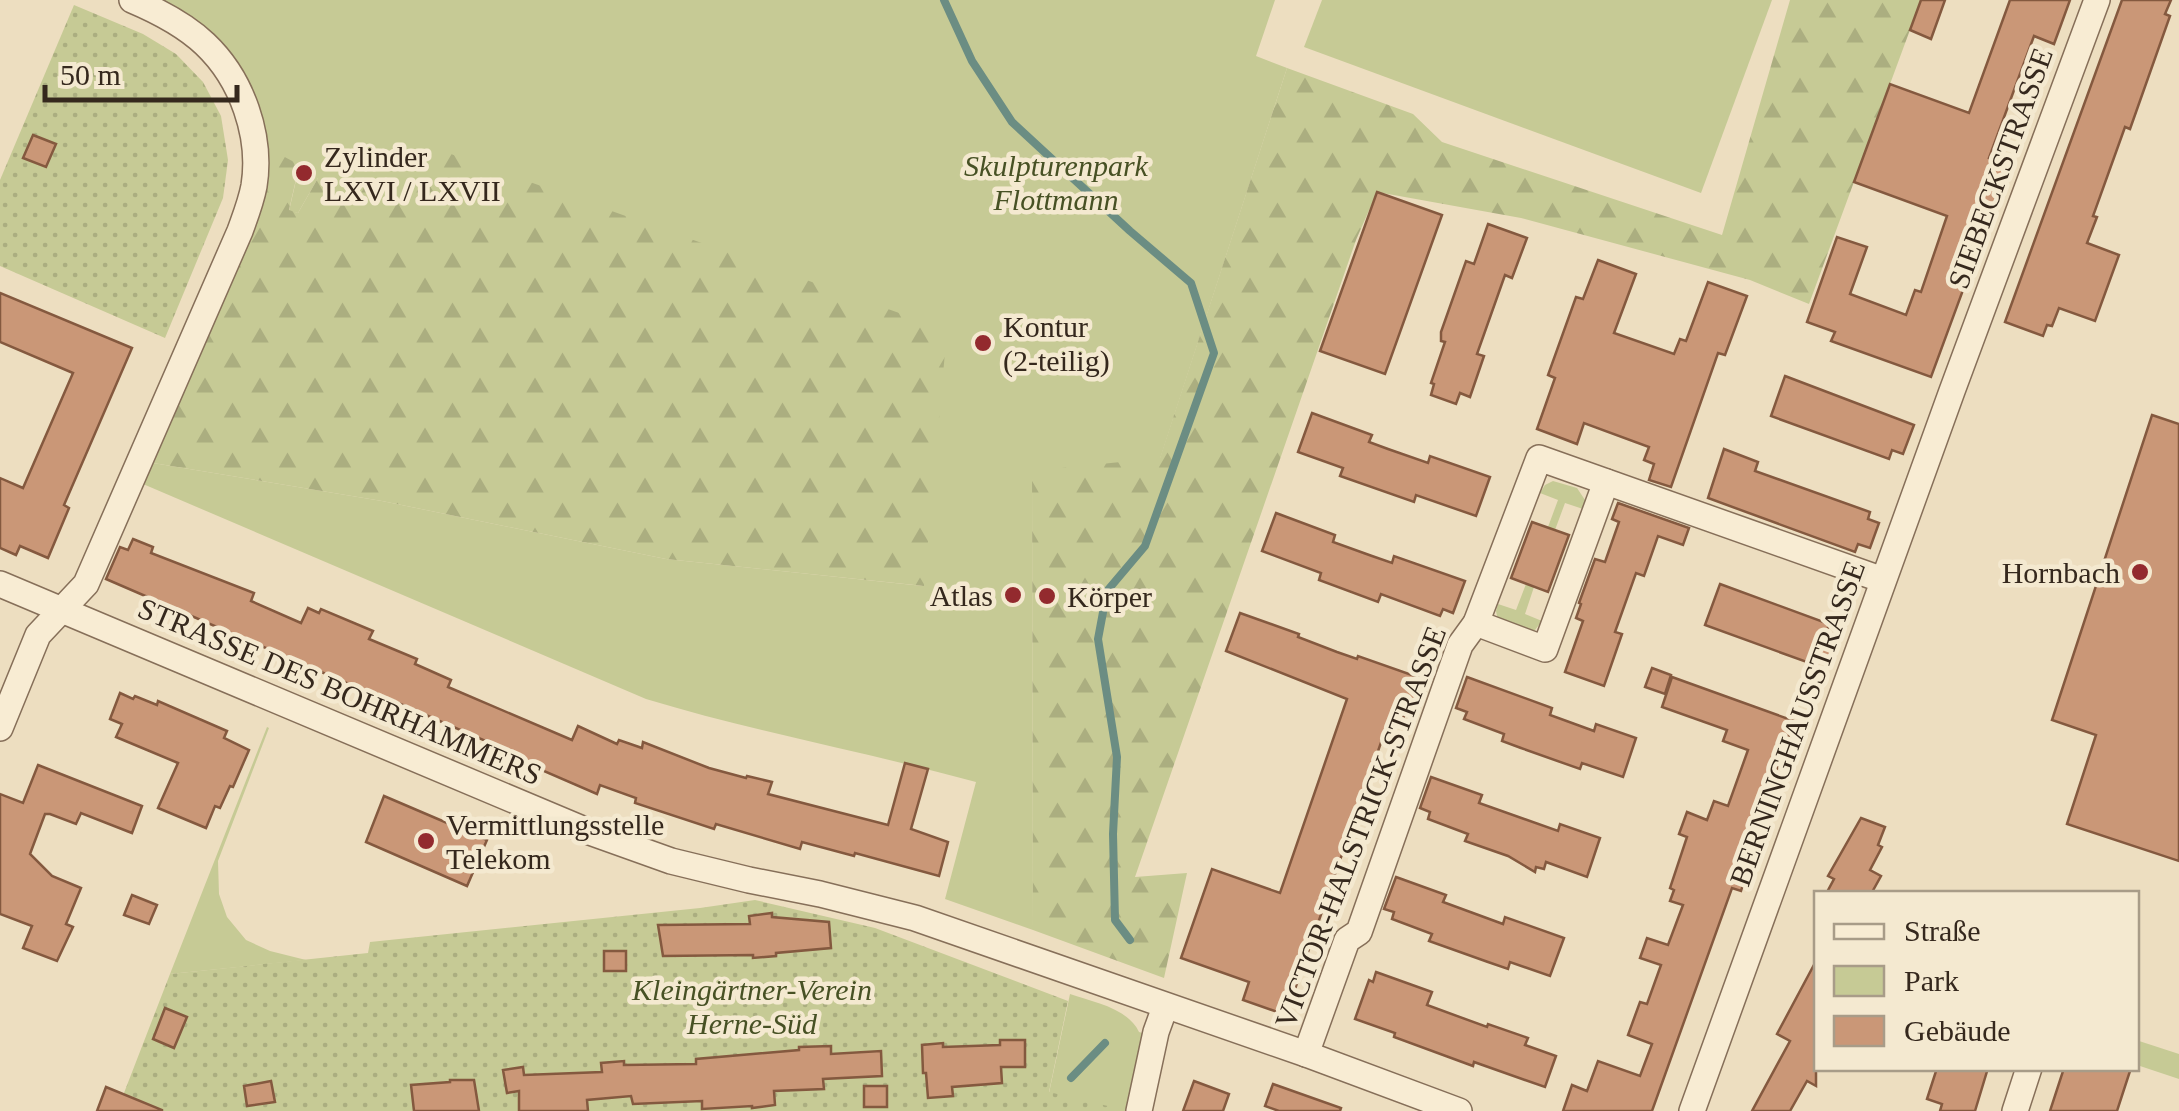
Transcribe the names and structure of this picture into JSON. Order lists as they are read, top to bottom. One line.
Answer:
{"streets":{"street":["SIEBECKSTRASSE","STRASSE DES BOHRHAMMERS","BERNINGHAUSSTRASSE","VICTOR-HALSTRICK-STRASSE"]},"crossings":[["SIEBECKSTRASSE","BERNINGHAUSSTRASSE"],["STRASSE DES BOHRHAMMERS","VICTOR-HALSTRICK-STRASSE"],["BERNINGHAUSSTRASSE","VICTOR-HALSTRICK-STRASSE"]],"parks":["Skulpturenpark Flottmann","Kleingärtner-Verein Herne-Süd"],"places":["Zylinder LXVI / LXVII","Kontur (2-teilig)","Hornbach","Atlas","Körper","Vermittlungsstelle Telekom"],"legend":["Straße","Park","Gebäude"],"scale_bar":"50 m"}
